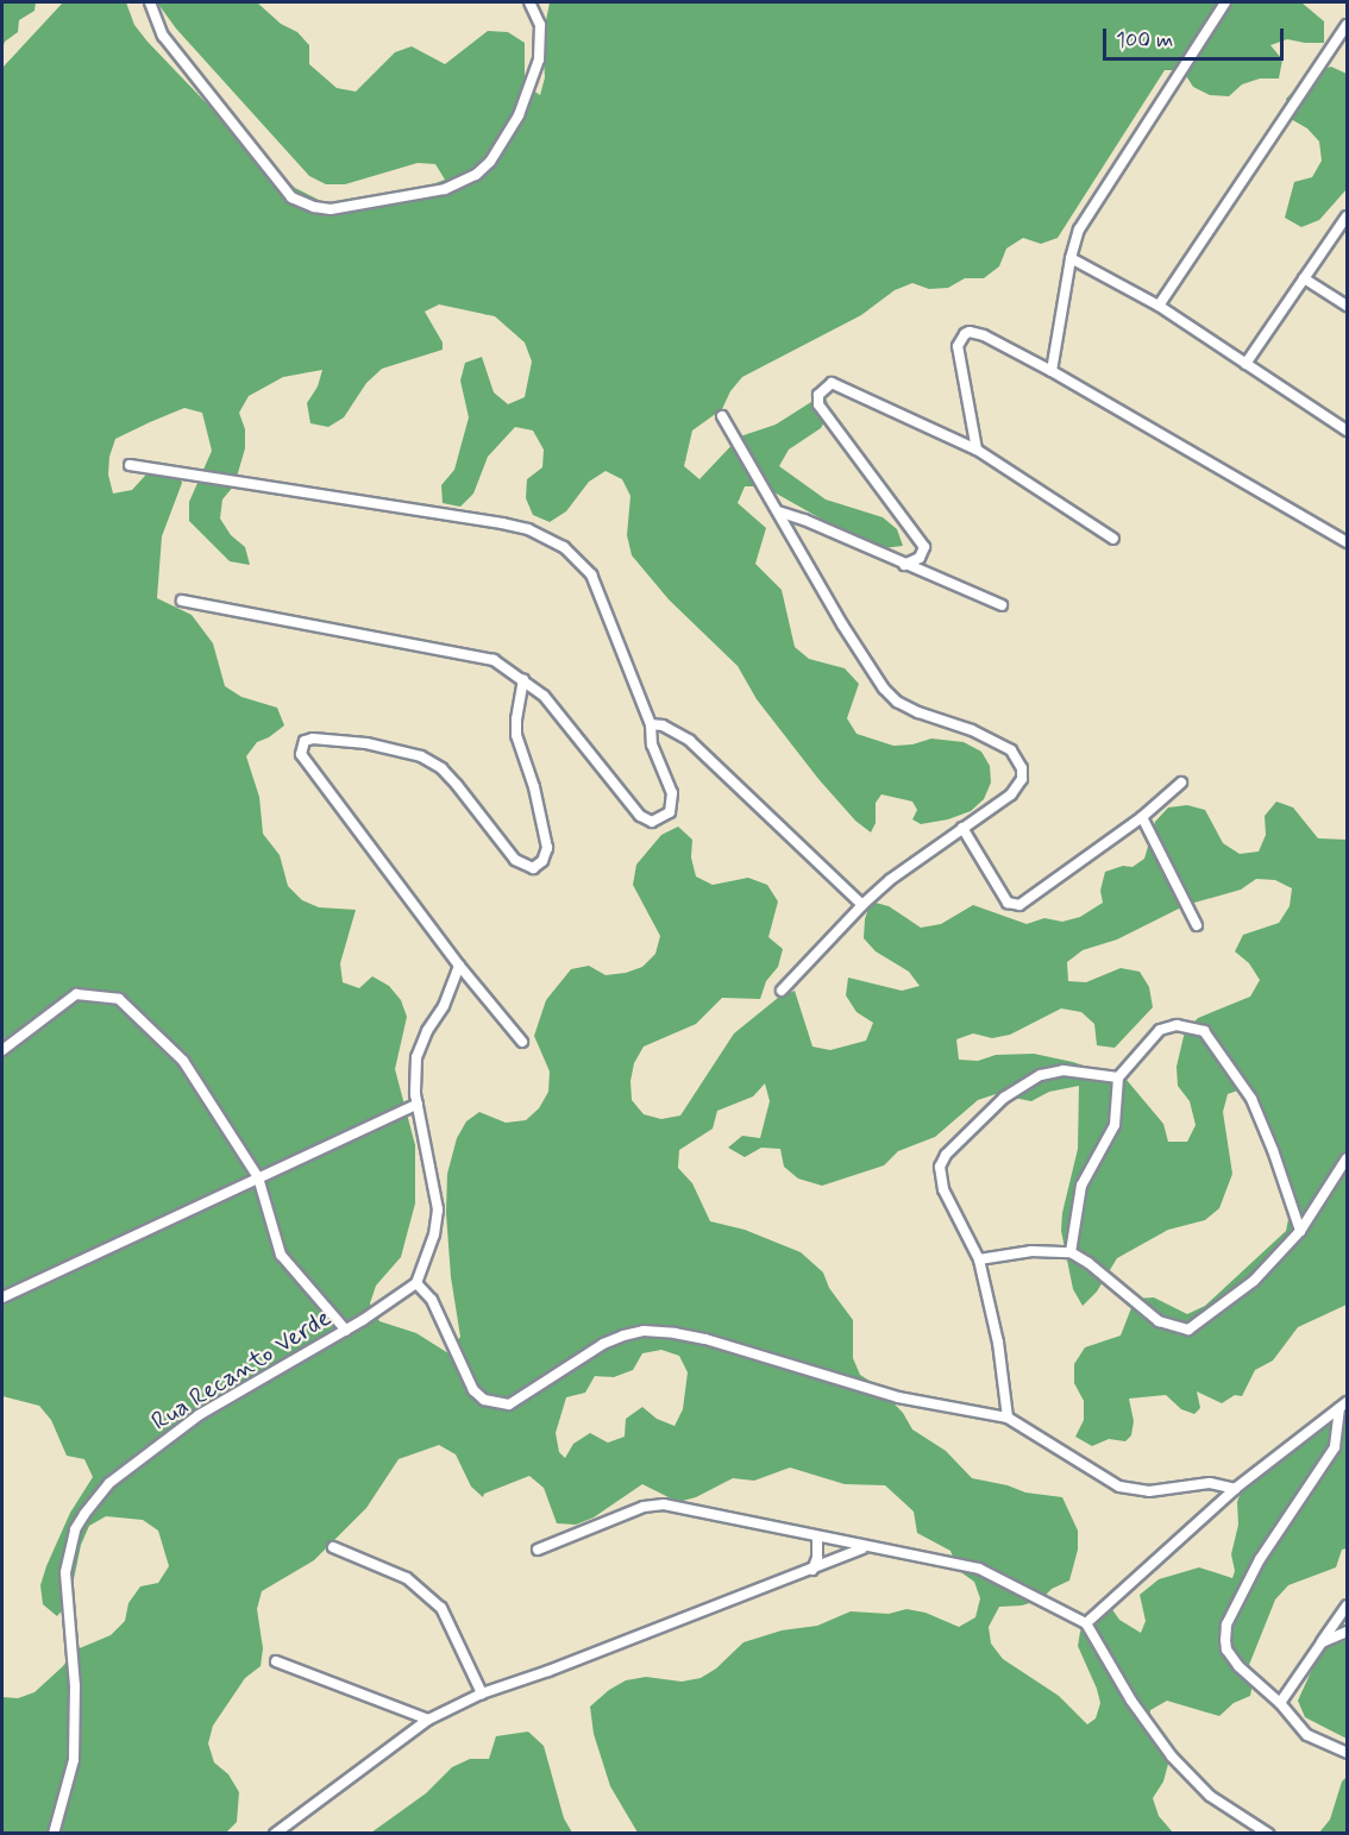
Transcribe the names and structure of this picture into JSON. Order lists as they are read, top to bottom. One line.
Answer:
{"streets":{"street":["Rua Recanto Verde"]},"scale_bar":"100 m"}
